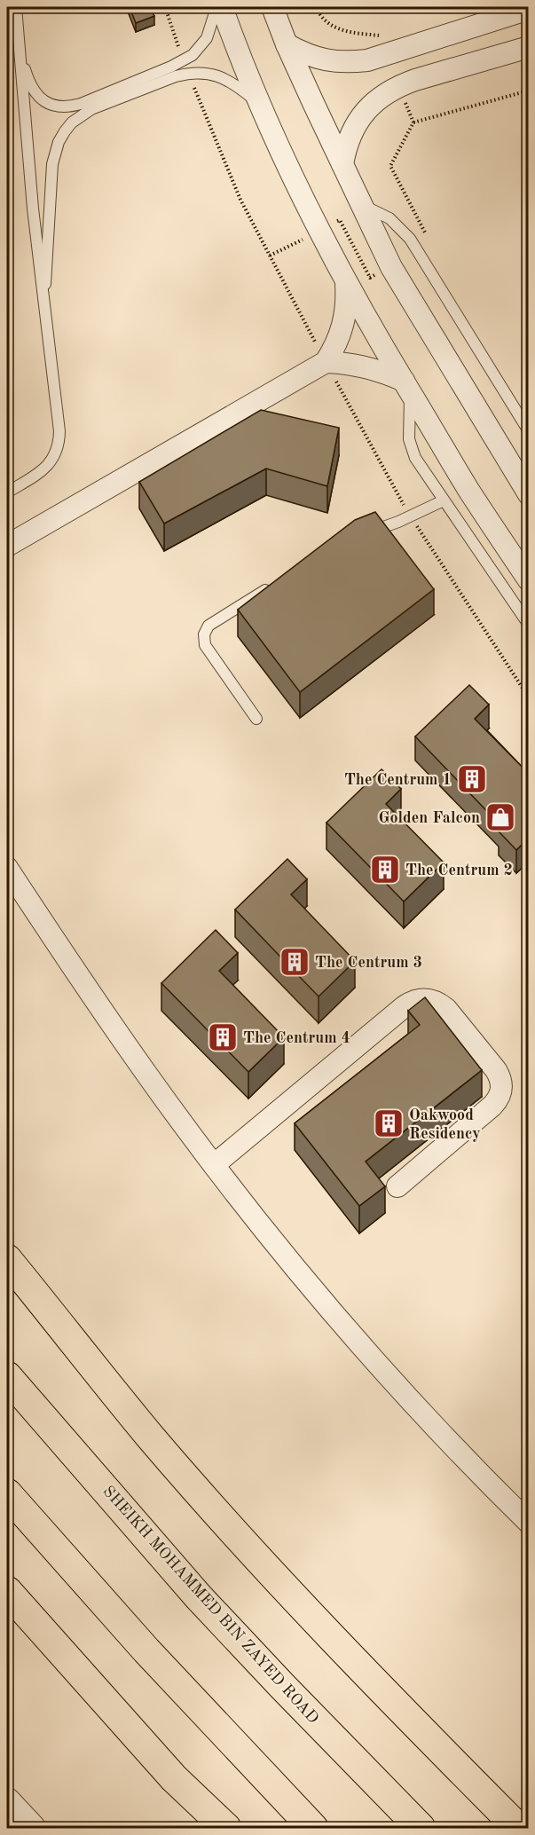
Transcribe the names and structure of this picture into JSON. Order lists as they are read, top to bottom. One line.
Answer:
{"streets":{"highway":["SHEIKH MOHAMMED BIN ZAYED ROAD"]},"places":{"building":["The Centrum 1","The Centrum 2","The Centrum 3","The Centrum 4","Oakwood Residency"],"shop":["Golden Falcon"]}}
